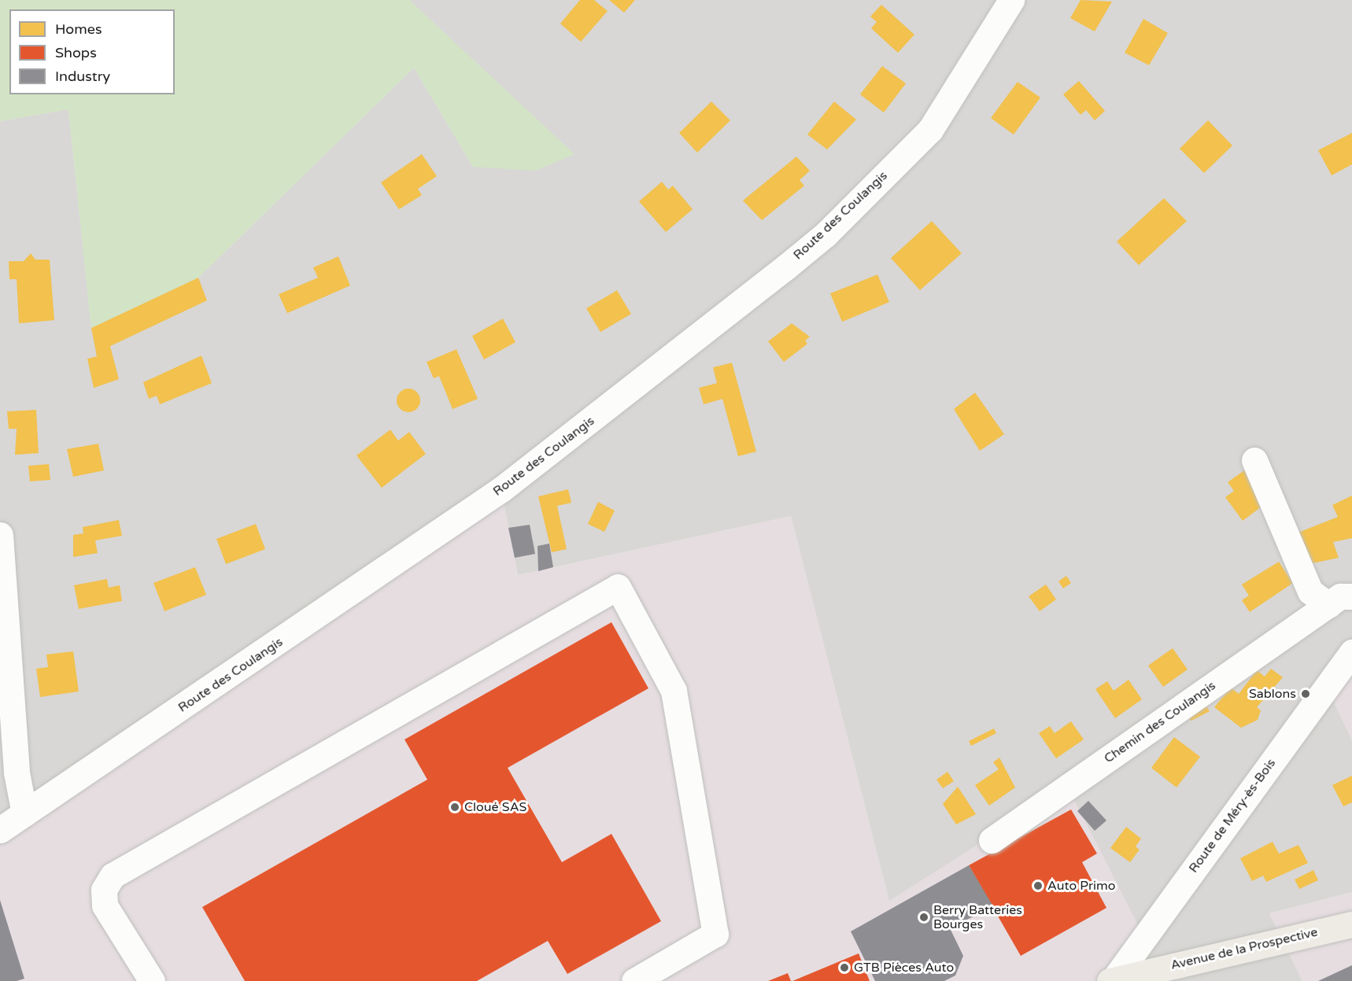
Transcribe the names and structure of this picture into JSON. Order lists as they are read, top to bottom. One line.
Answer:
{"streets":{"main road":["Avenue de la Prospective"],"street":["Route des Coulangis","Chemin des Coulangis","Route de Méry-ès-Bois"]},"crossings":[["Route de Méry-ès-Bois","Avenue de la Prospective"]],"places":["Sablons","Cloué SAS","Auto Primo","Berry Batteries Bourges","GTB Pièces Auto"],"legend":["Homes","Shops","Industry"]}
